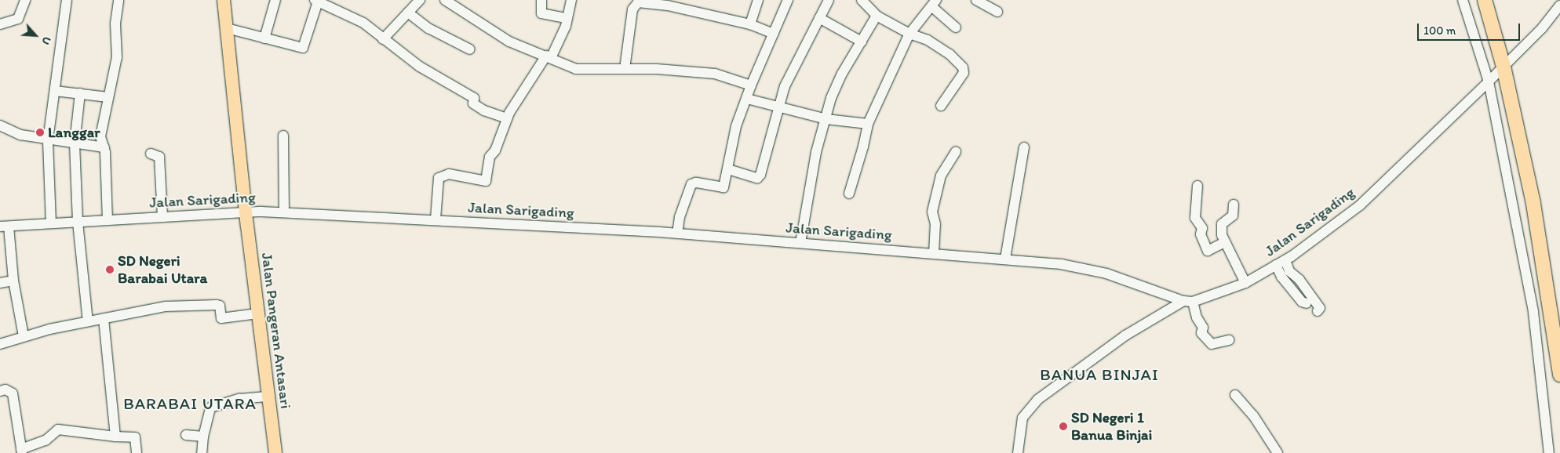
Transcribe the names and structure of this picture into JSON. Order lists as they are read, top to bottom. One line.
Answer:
{"streets":{"main road":["Jalan Pangeran Antasari"],"street":["Jalan Sarigading"]},"crossings":[["Jalan Sarigading","Jalan Pangeran Antasari"]],"districts":["BANUA BINJAI","BARABAI UTARA"],"places":["Langgar","SD Negeri Barabai Utara","SD Negeri 1 Banua Binjai"],"scale_bar":"100 m","north":"bottom right"}
